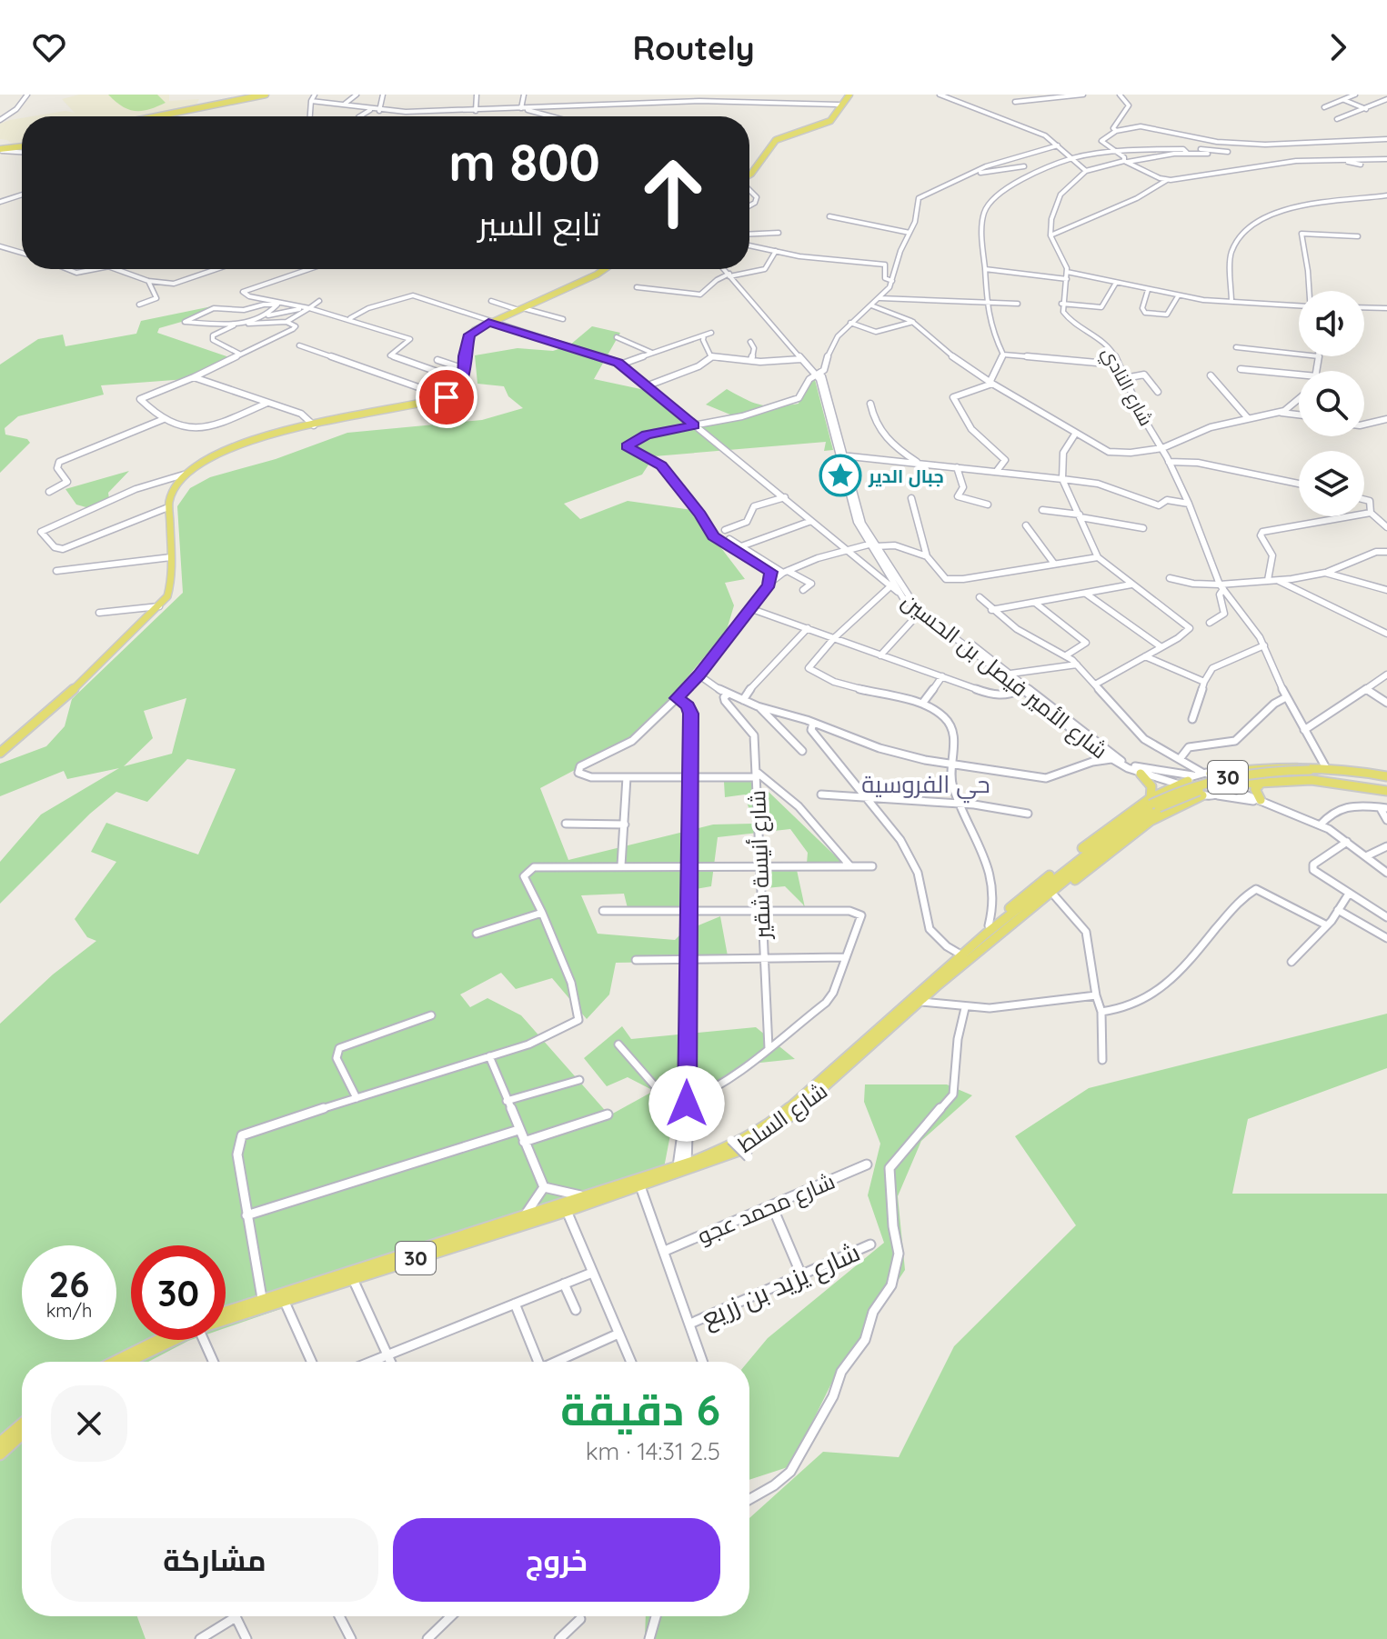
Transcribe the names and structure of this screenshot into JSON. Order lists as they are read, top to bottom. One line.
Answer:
{"streets":{"main road":["30","شارع السلط"],"street":["شارع النادي","شارع الأمير فيصل بن الحسين","شارع أنيسة شقير","شارع محمد عجو","شارع يزيد بن زريع"]},"districts":["حي الفروسية"],"places":{"place":["جبال الدير"]},"page":{"header":"Routely","turn":["800 m","تابع السير"],"speed":"26 km/h","limit":"30","heading":["6 دقيقة","2.5 km · 14:31"],"buttons":["خروج","مشاركة"]}}
